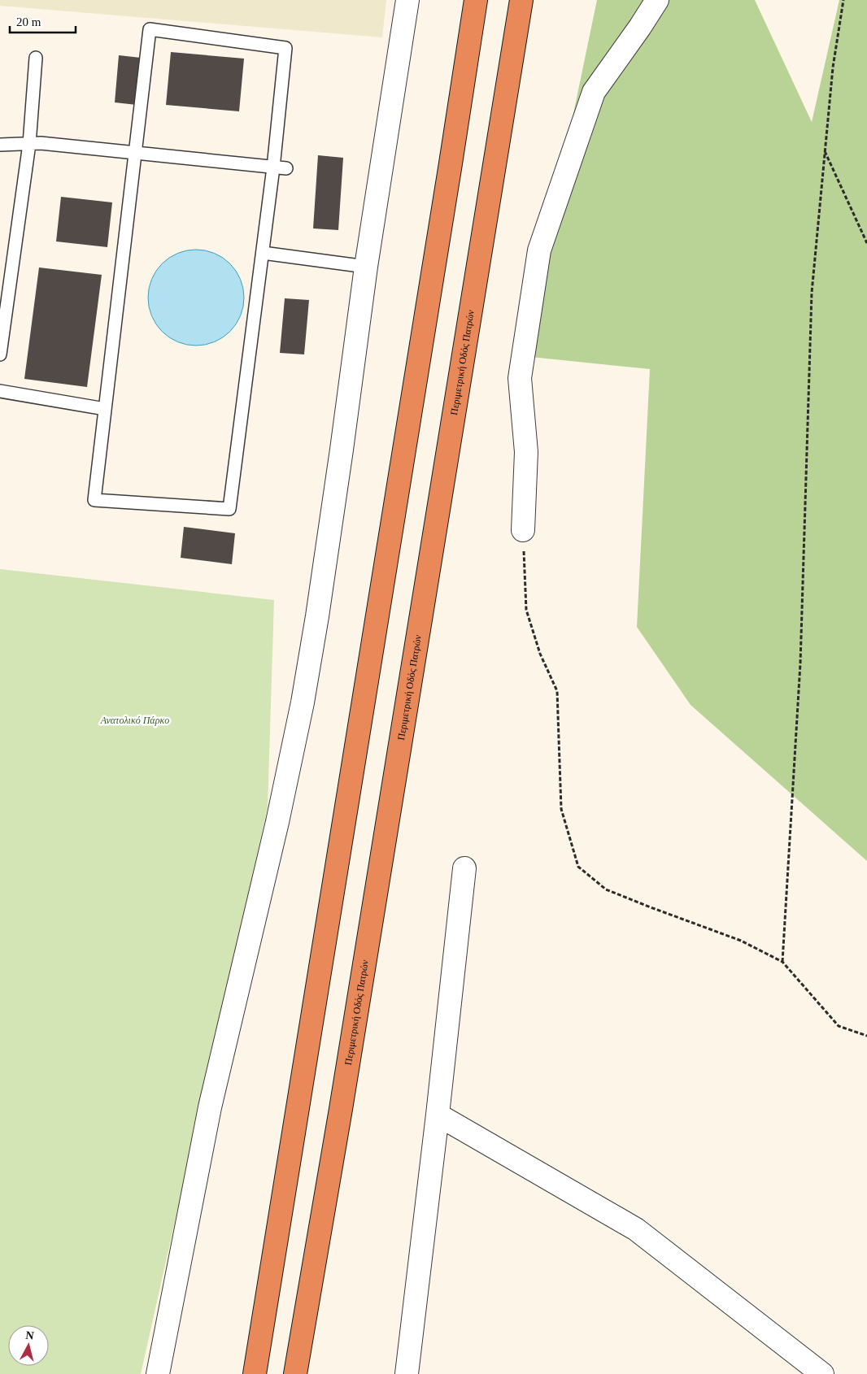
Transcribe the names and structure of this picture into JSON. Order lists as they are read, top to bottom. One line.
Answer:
{"streets":{"highway":["Περιμετρική Οδός Πατρών"]},"parks":["Ανατολικό Πάρκο"],"scale_bar":"20 m","north":"top"}
